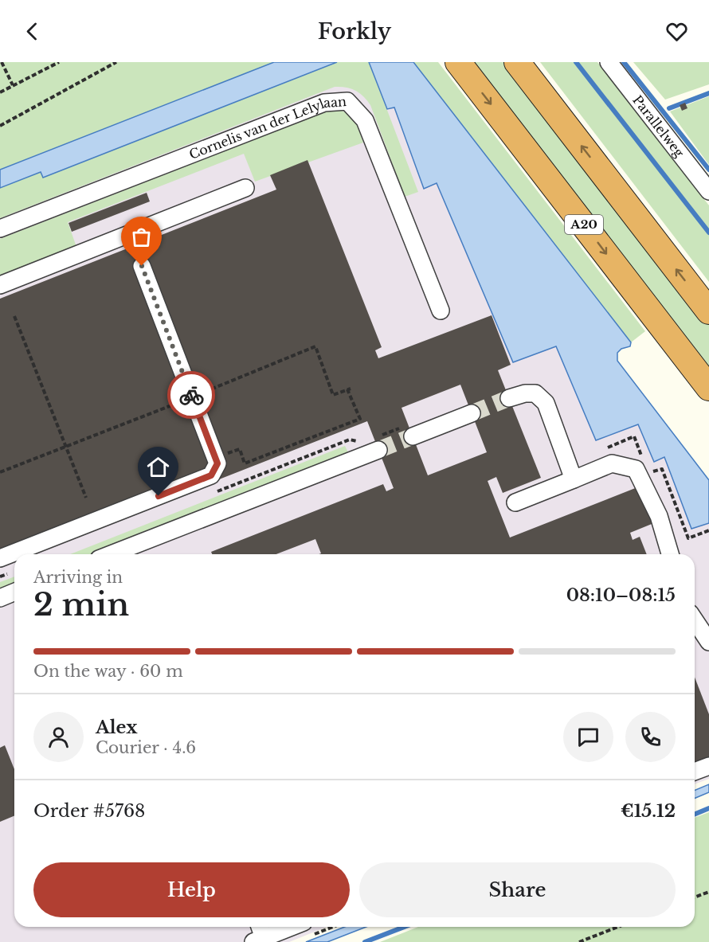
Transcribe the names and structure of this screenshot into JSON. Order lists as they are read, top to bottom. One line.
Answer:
{"streets":{"highway":["A20"],"street":["Parallelweg","Cornelis van der Lelylaan"]},"page":{"header":"Forkly","heading":["2 min","Arriving in","08:10–08:15"],"panel":["Alex","Courier · 4.6","Order #5768","€15.12"],"bar":"On the way · 60 m","buttons":["Help","Share"]}}
